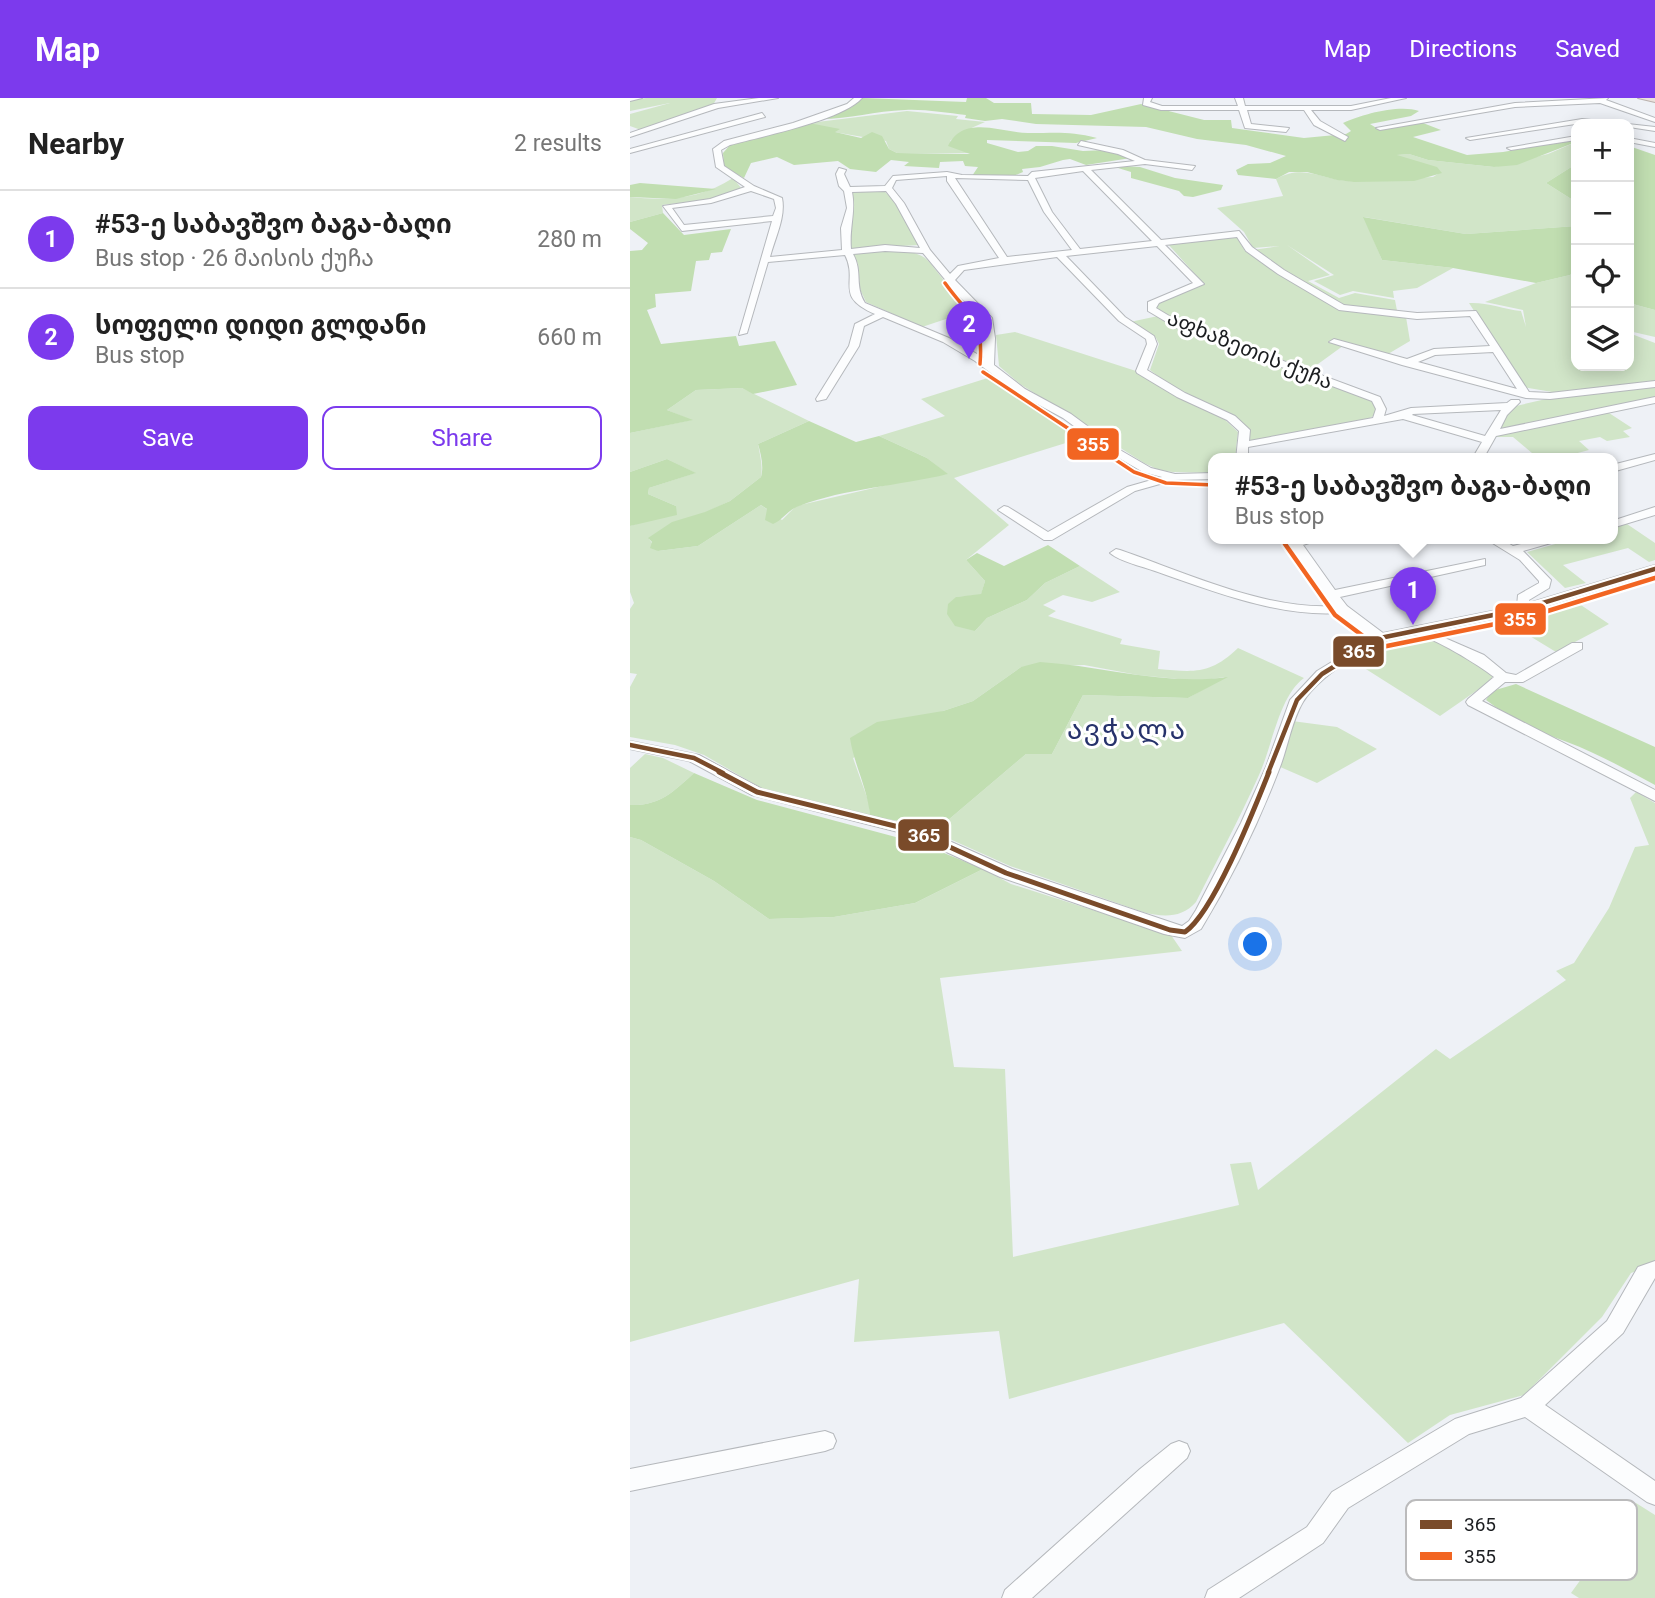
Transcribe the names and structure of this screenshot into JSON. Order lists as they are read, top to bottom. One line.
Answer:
{"streets":{"street":["აფხაზეთის ქუჩა"]},"districts":["ავჭალა"],"lines":["transit line 355","transit line 365"],"legend":["365","355"],"page":{"header":"Map","nav":["Map","Directions","Saved"],"heading":["Nearby","2 results"],"map_buttons":["+","−"],"list":[{"mark":"1","name":"#53-ე საბავშვო ბაგა-ბაღი","note":"Bus stop · 26 მაისის ქუჩა","value":"280 m"},{"mark":"2","name":"სოფელი დიდი გლდანი","note":"Bus stop","value":"660 m"}],"pins":["2","1"],"buttons":["Save","Share"],"popup":["#53-ე საბავშვო ბაგა-ბაღი","Bus stop"]}}
